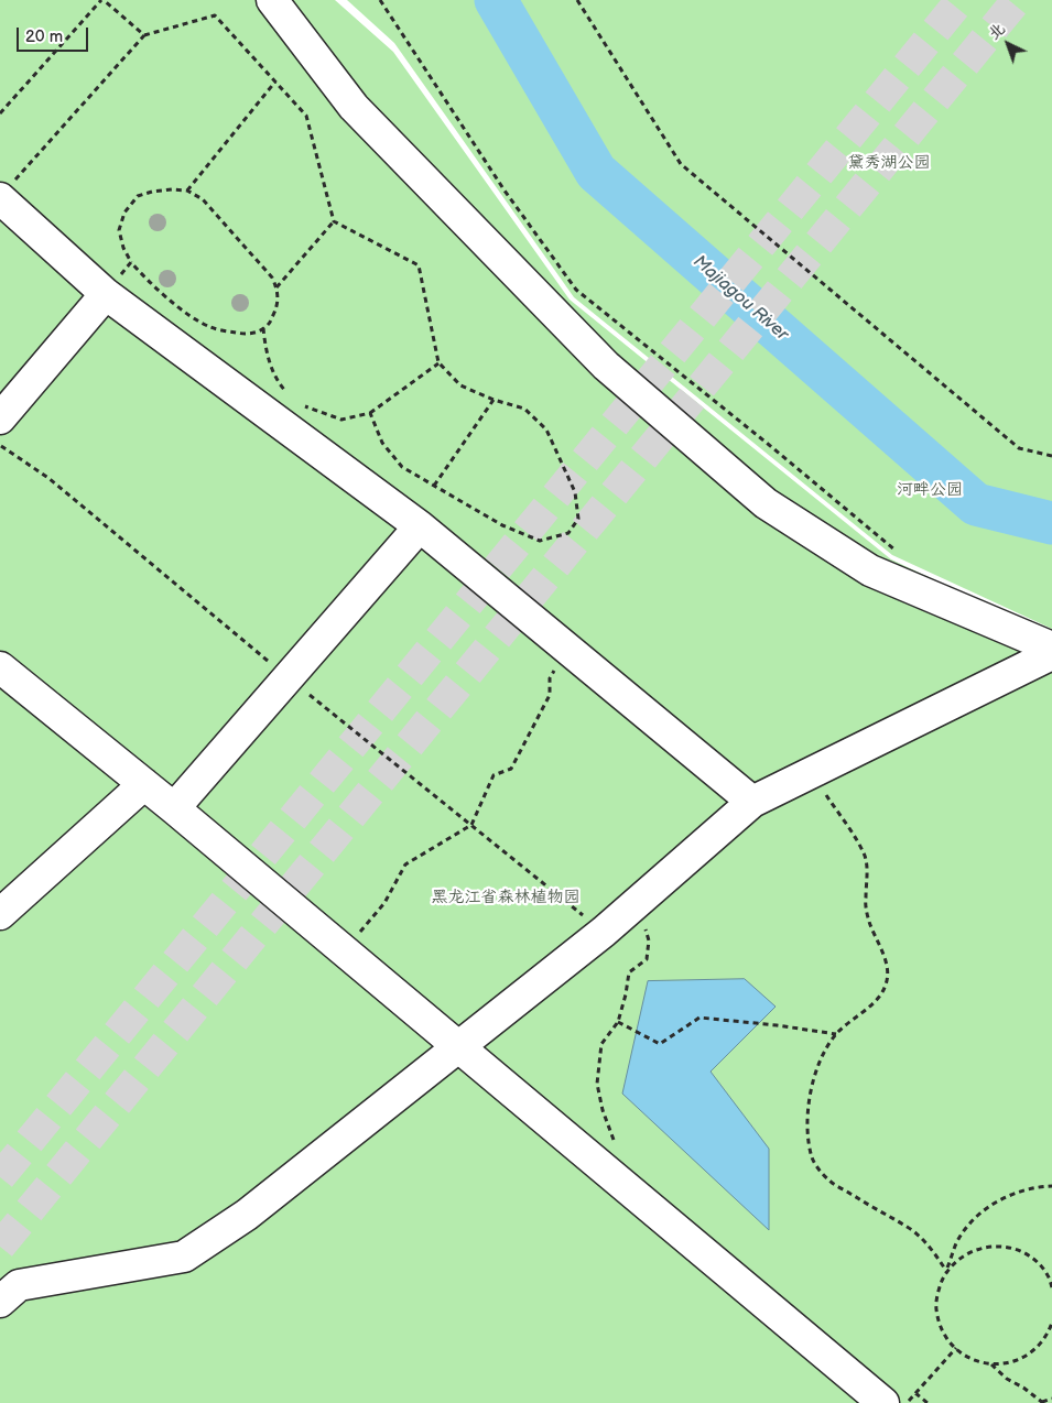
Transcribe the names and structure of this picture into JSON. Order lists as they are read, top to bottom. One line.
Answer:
{"water":["Majiagou River"],"parks":["黛秀湖公园","河畔公园","黑龙江省森林植物园"],"scale_bar":"20 m","north":"top left"}
